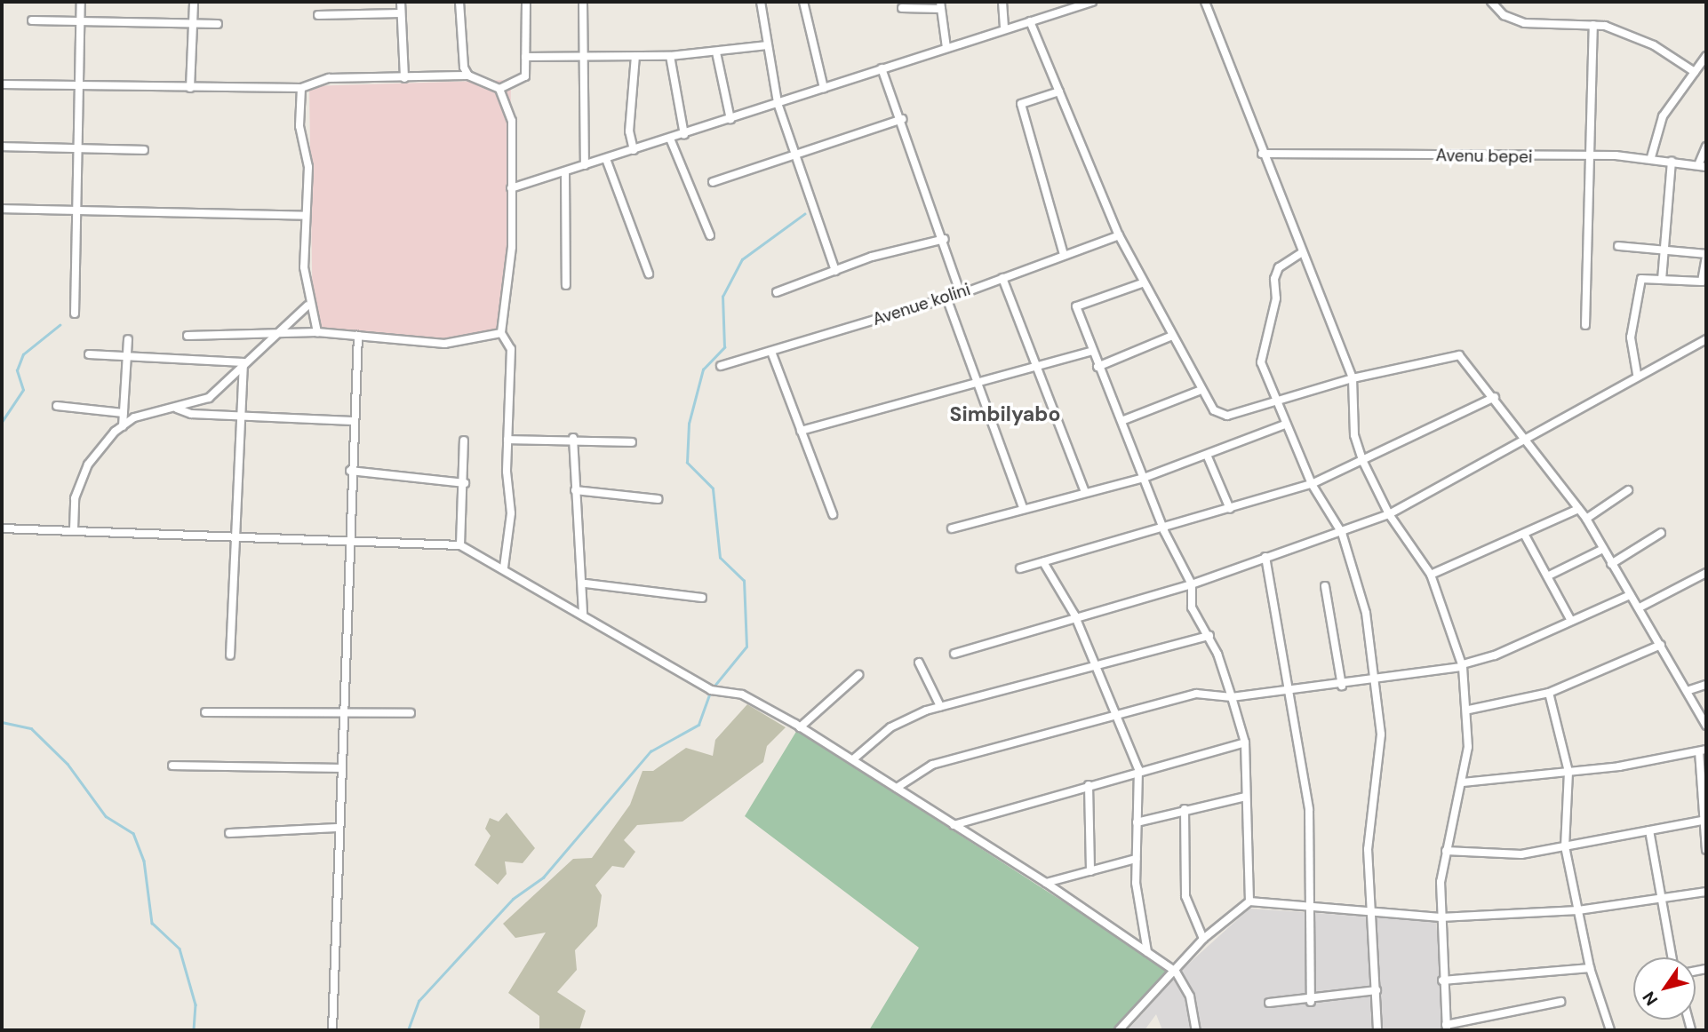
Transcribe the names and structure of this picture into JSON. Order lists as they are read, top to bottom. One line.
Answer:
{"streets":{"street":["Avenu bepei","Avenue kolini"]},"districts":["Simbilyabo"],"north":"bottom left"}
